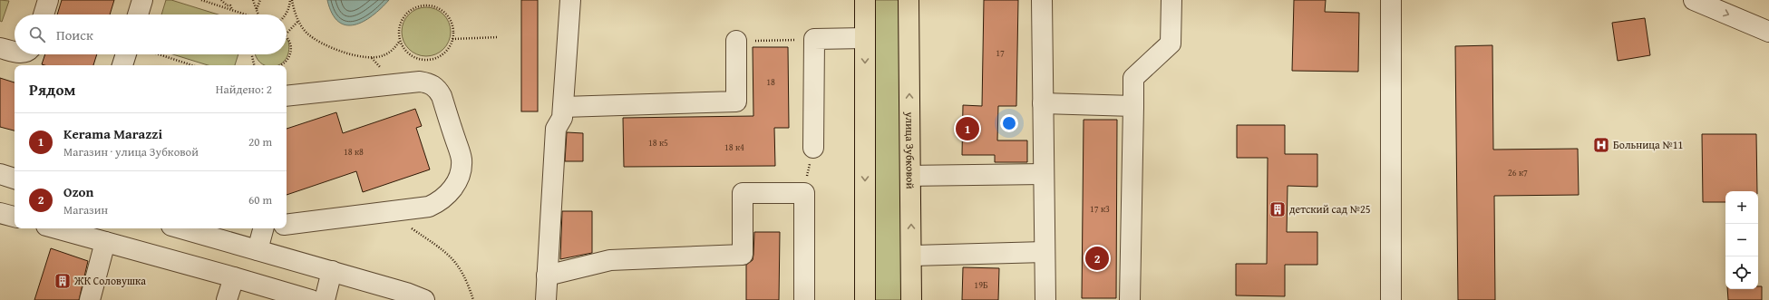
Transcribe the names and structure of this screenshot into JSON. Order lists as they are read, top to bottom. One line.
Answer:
{"streets":{"main road":["улица Зубковой"]},"places":{"hospital":["Больница №11"],"building":["детский сад №25","ЖК Соловушка"]},"house_numbers":["17","18","18 к5","18 к4","18 к8","26 к7","17 к3","19Б"],"page":{"search":"Поиск","heading":["Рядом","Найдено: 2"],"list":[{"mark":"1","name":"Kerama Marazzi","note":"Магазин · улица Зубковой","value":"20 m"},{"mark":"2","name":"Ozon","note":"Магазин","value":"60 m"}],"pins":["1","2"],"map_buttons":["+","−"]}}
